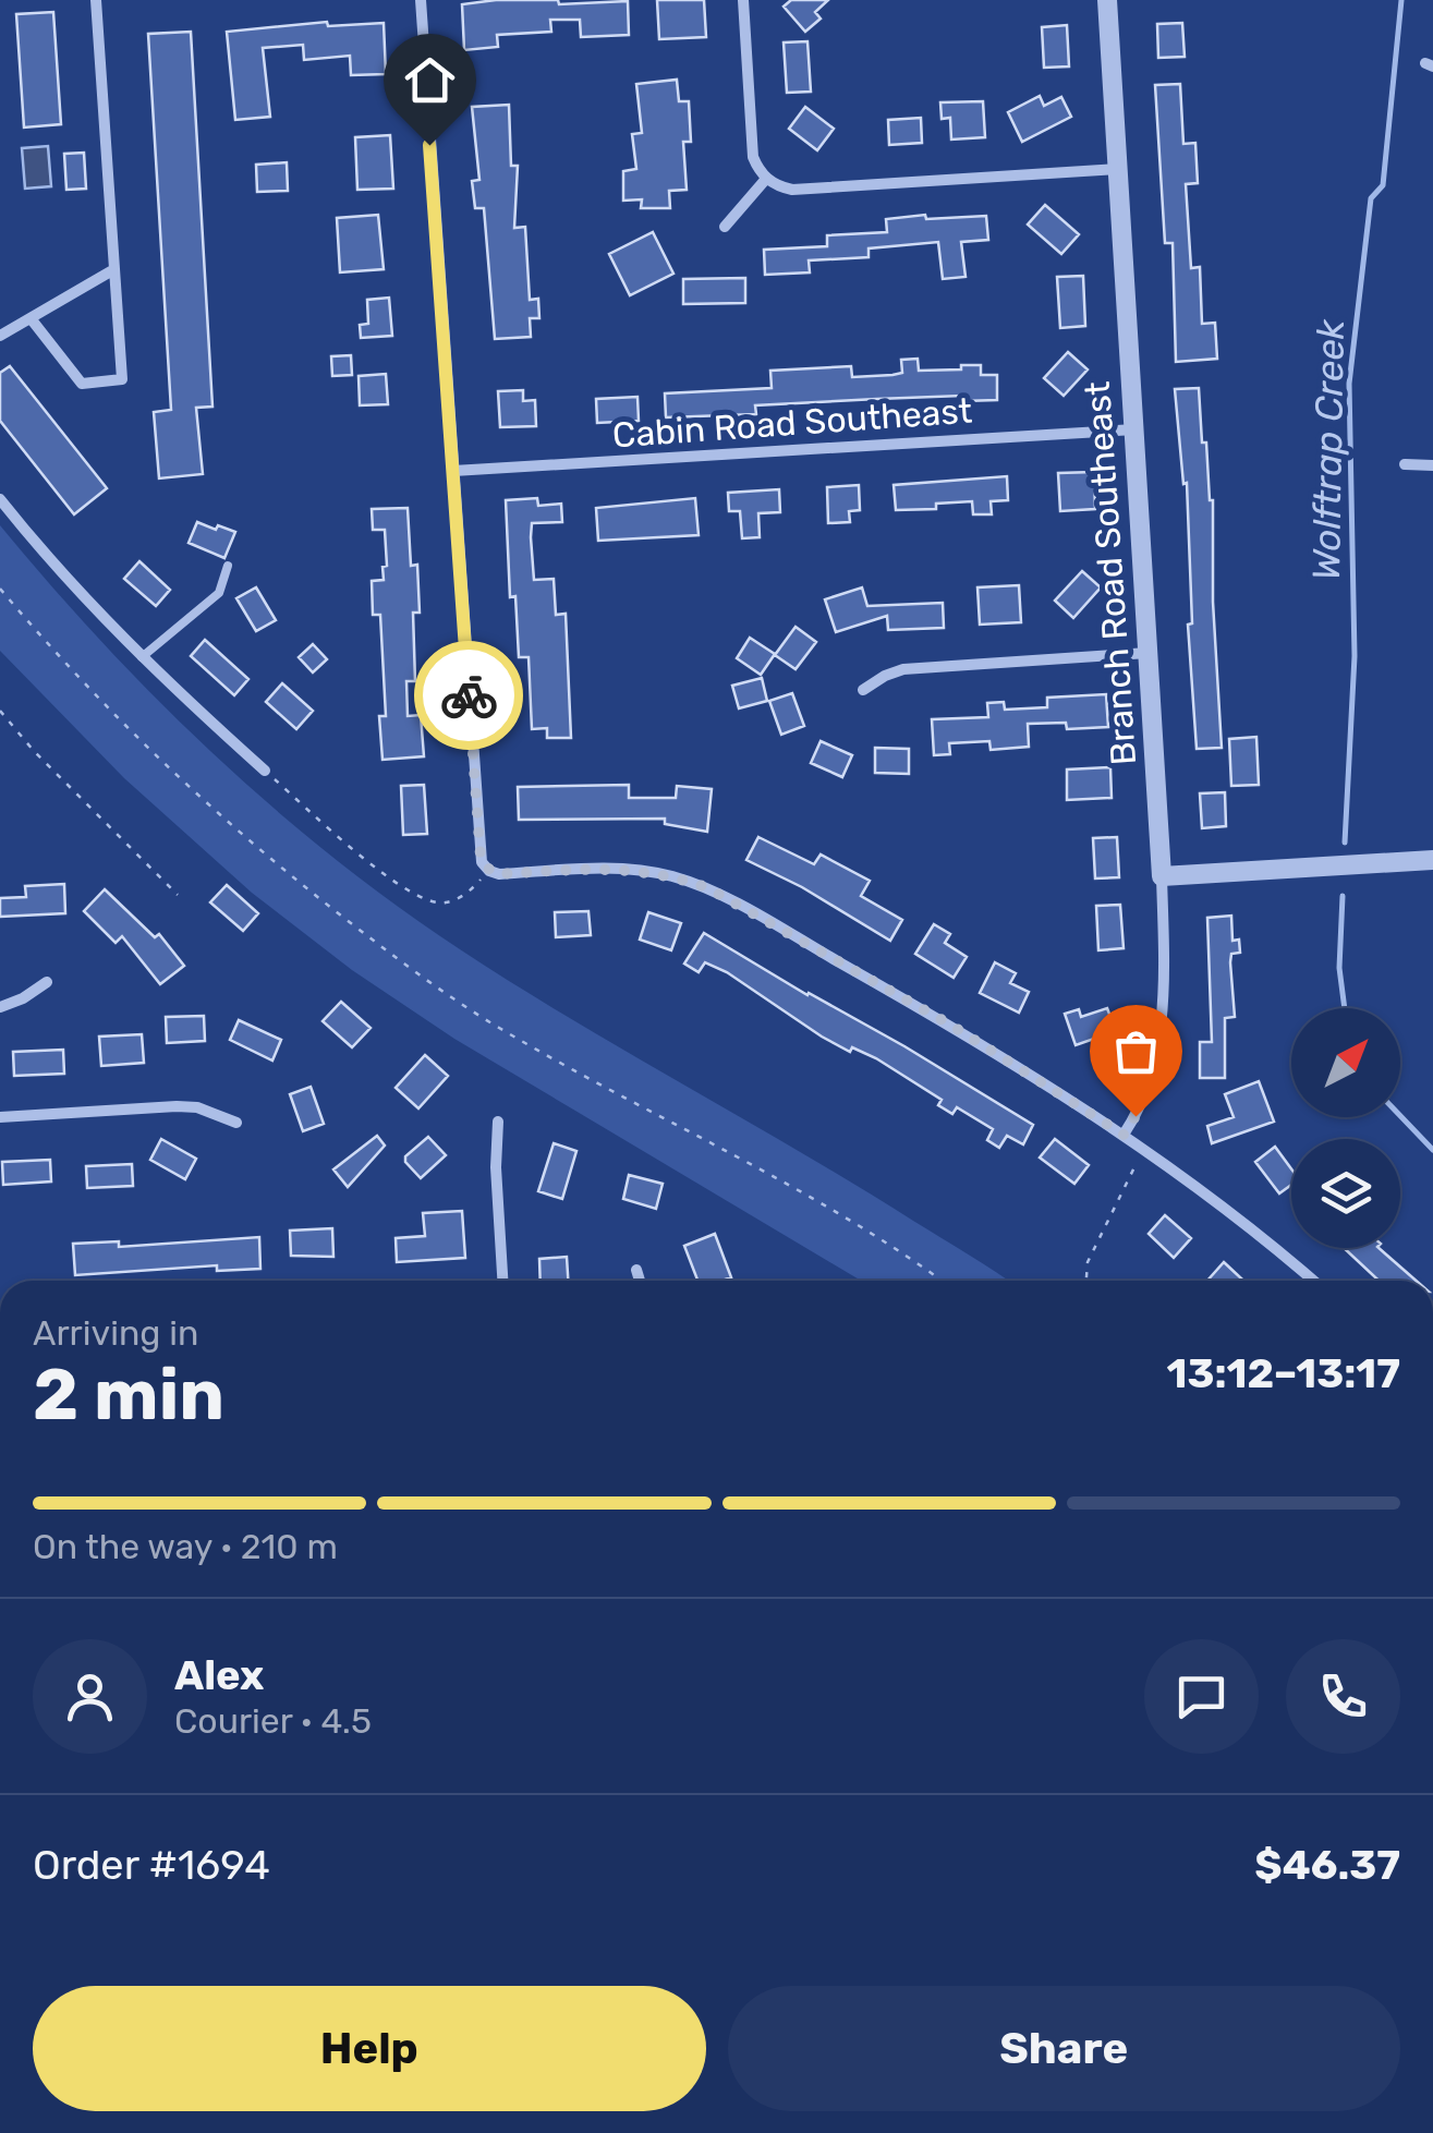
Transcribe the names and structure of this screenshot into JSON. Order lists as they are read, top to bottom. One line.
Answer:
{"streets":{"street":["Cabin Road Southeast","Branch Road Southeast"]},"crossings":[["Cabin Road Southeast","Branch Road Southeast"]],"water":["Wolftrap Creek"],"north":"top right","page":{"heading":["2 min","Arriving in","13:12–13:17"],"panel":["Alex","Courier · 4.5","Order #1694","$46.37"],"bar":"On the way · 210 m","buttons":["Help","Share"]}}
